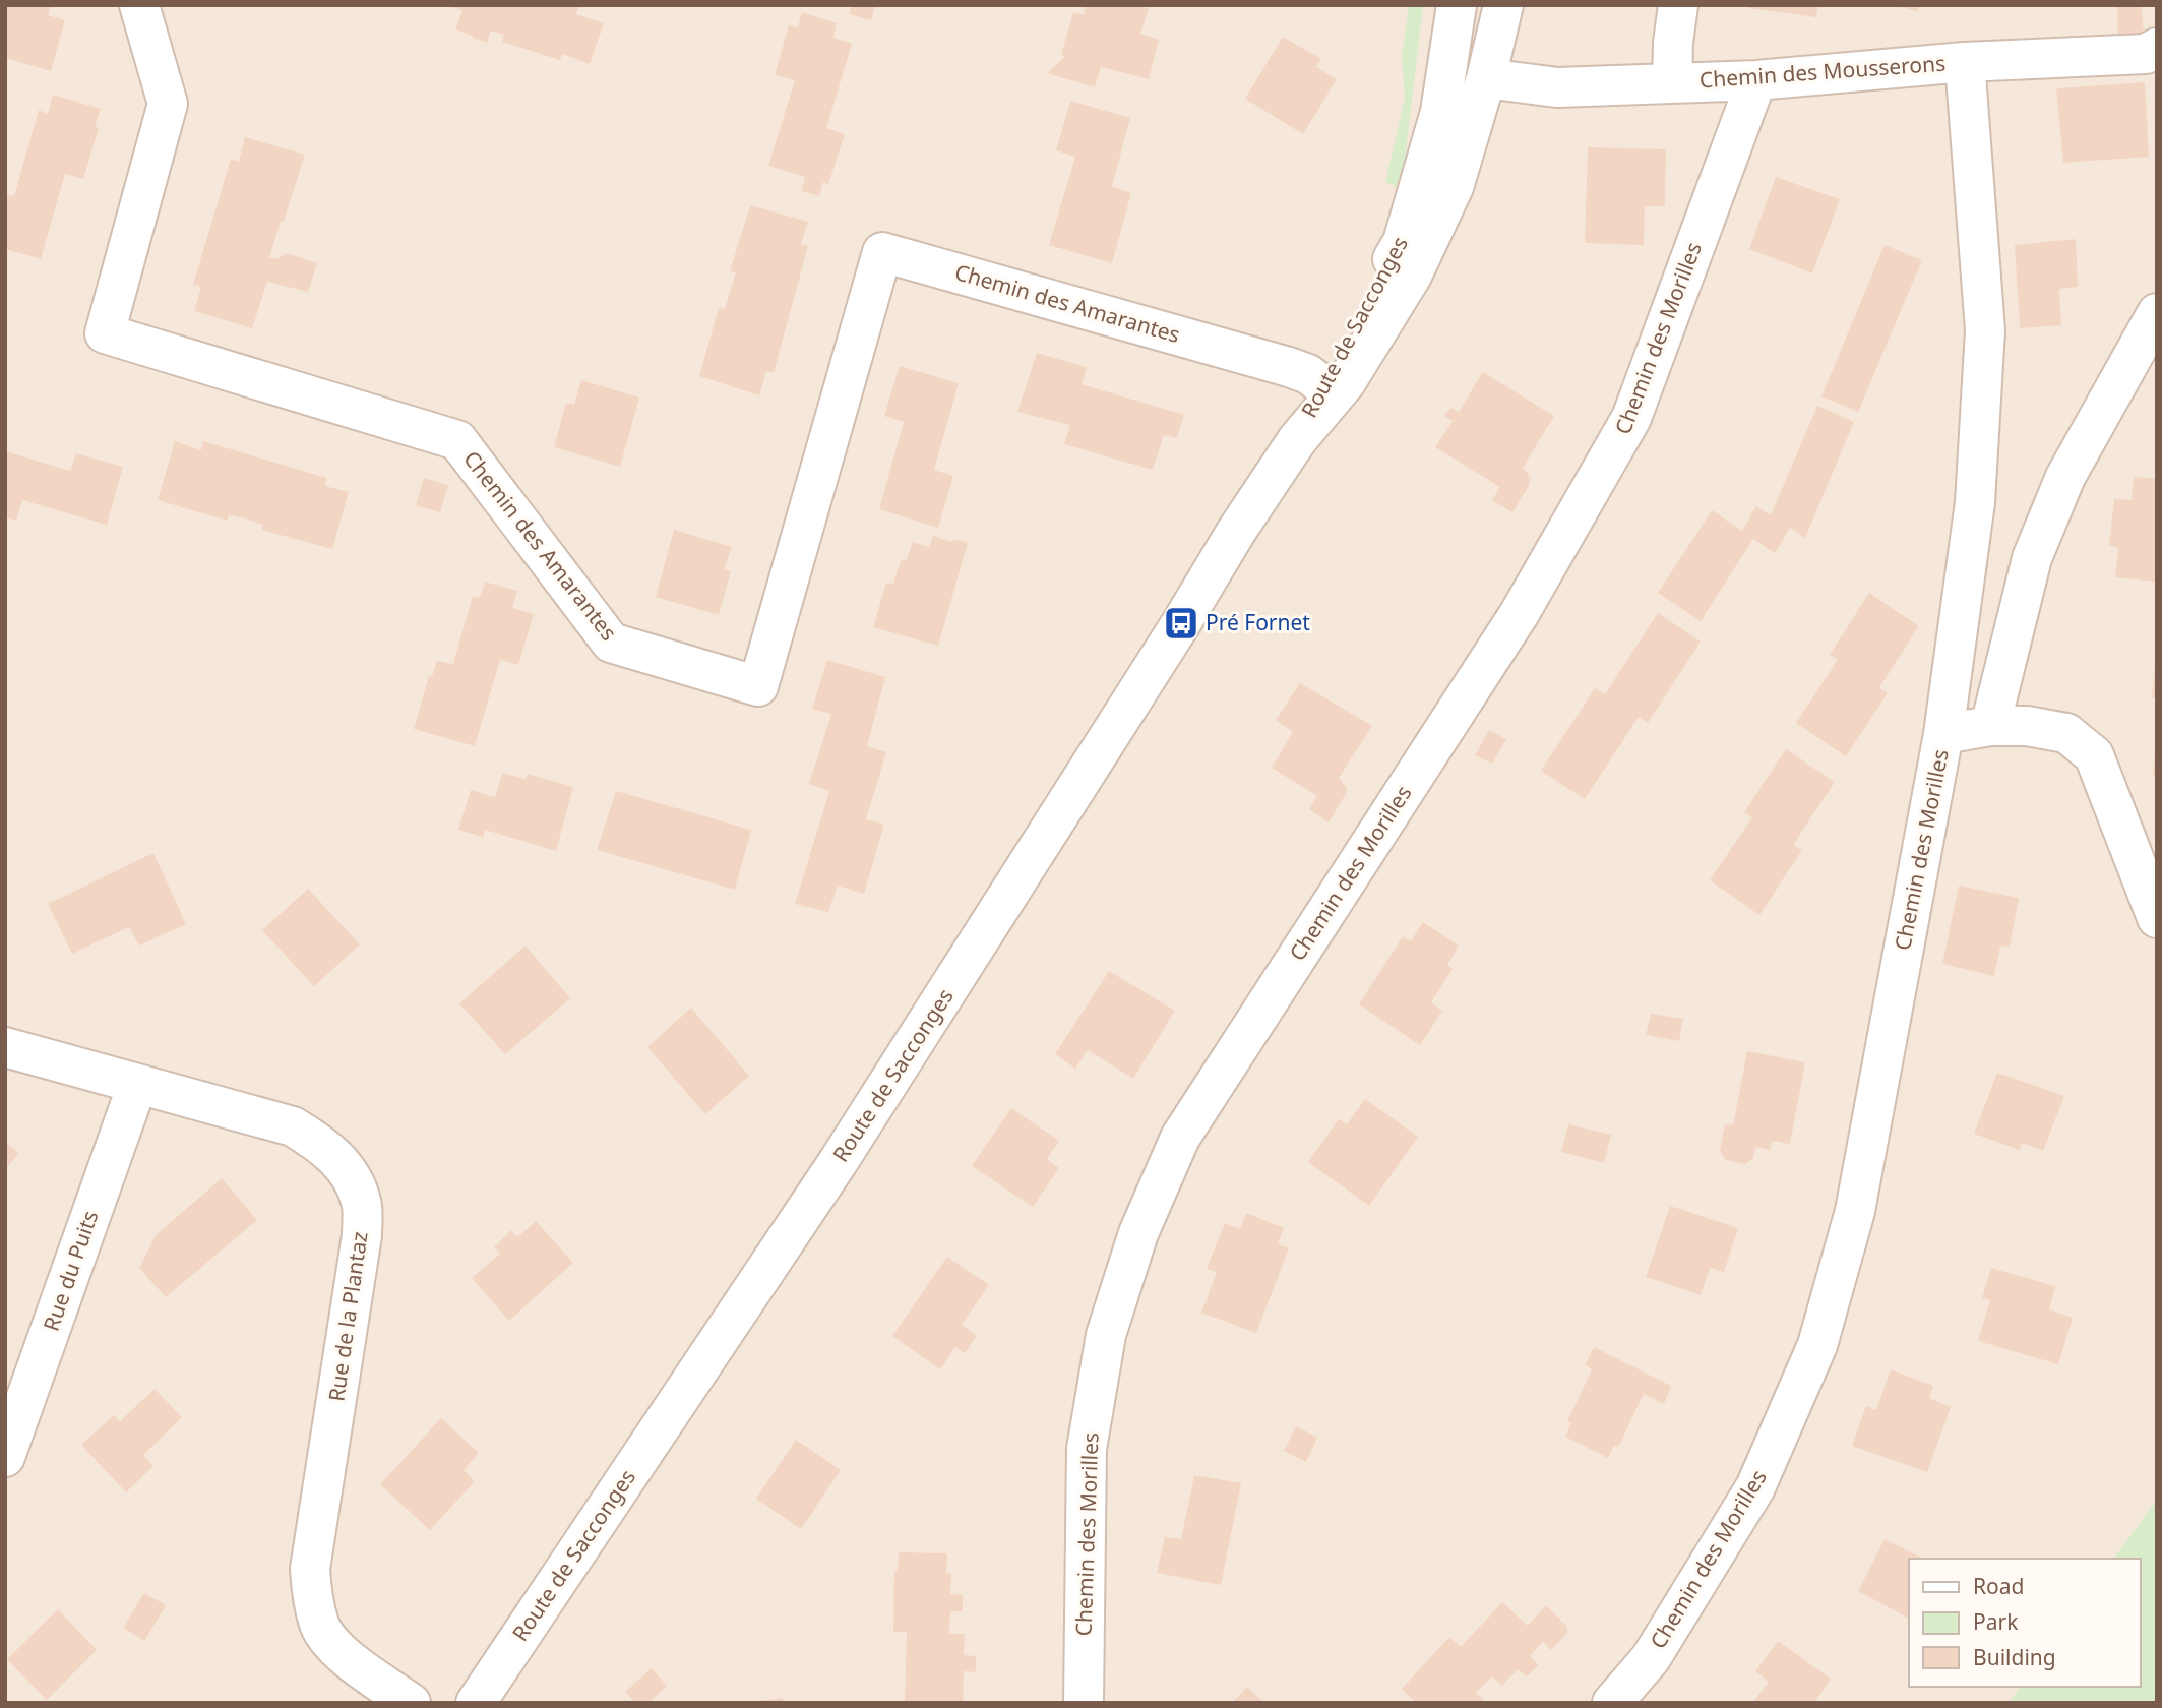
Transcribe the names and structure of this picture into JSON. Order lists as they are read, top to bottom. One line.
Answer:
{"streets":{"street":["Chemin des Mousserons","Chemin des Amarantes","Route de Sacconges","Chemin des Morilles","Rue du Puits","Rue de la Plantaz"]},"crossings":[["Chemin des Mousserons","Route de Sacconges"],["Chemin des Mousserons","Chemin des Morilles"],["Chemin des Amarantes","Route de Sacconges"],["Rue du Puits","Rue de la Plantaz"]],"places":{"bus stop":["Pré Fornet"]},"legend":["Road","Park","Building"]}
